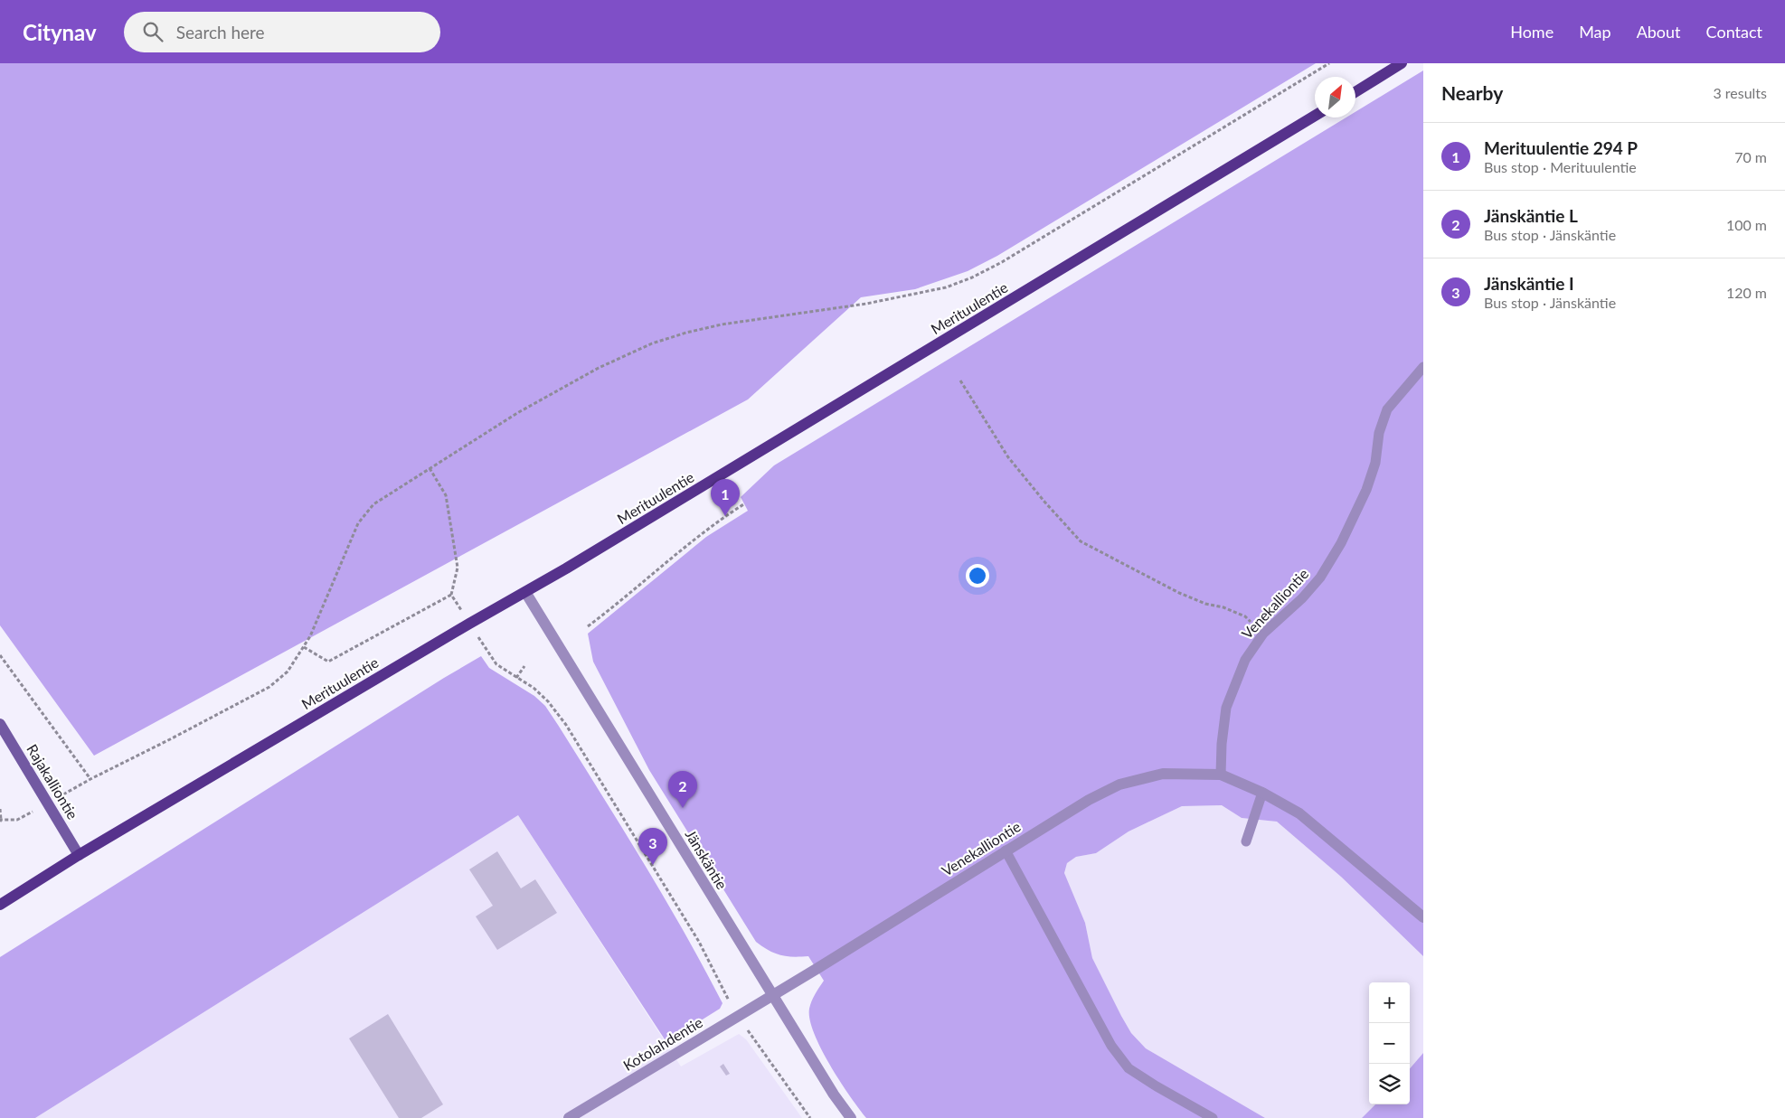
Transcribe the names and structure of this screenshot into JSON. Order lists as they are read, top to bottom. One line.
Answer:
{"streets":{"main road":["Merituulentie"],"street":["Venekalliontie","Rajakalliontie","Jänskäntie","Kotolahdentie"]},"crossings":[["Merituulentie","Rajakalliontie"],["Merituulentie","Jänskäntie"],["Venekalliontie","Jänskäntie"],["Venekalliontie","Kotolahdentie"],["Jänskäntie","Kotolahdentie"]],"north":"top right","page":{"header":"Citynav","search":"Search here","nav":["Home","Map","About","Contact"],"heading":["Nearby","3 results"],"list":[{"mark":"1","name":"Merituulentie 294 P","note":"Bus stop · Merituulentie","value":"70 m"},{"mark":"2","name":"Jänskäntie L","note":"Bus stop · Jänskäntie","value":"100 m"},{"mark":"3","name":"Jänskäntie I","note":"Bus stop · Jänskäntie","value":"120 m"}],"pins":["1","2","3"],"map_buttons":["+","−"]}}
